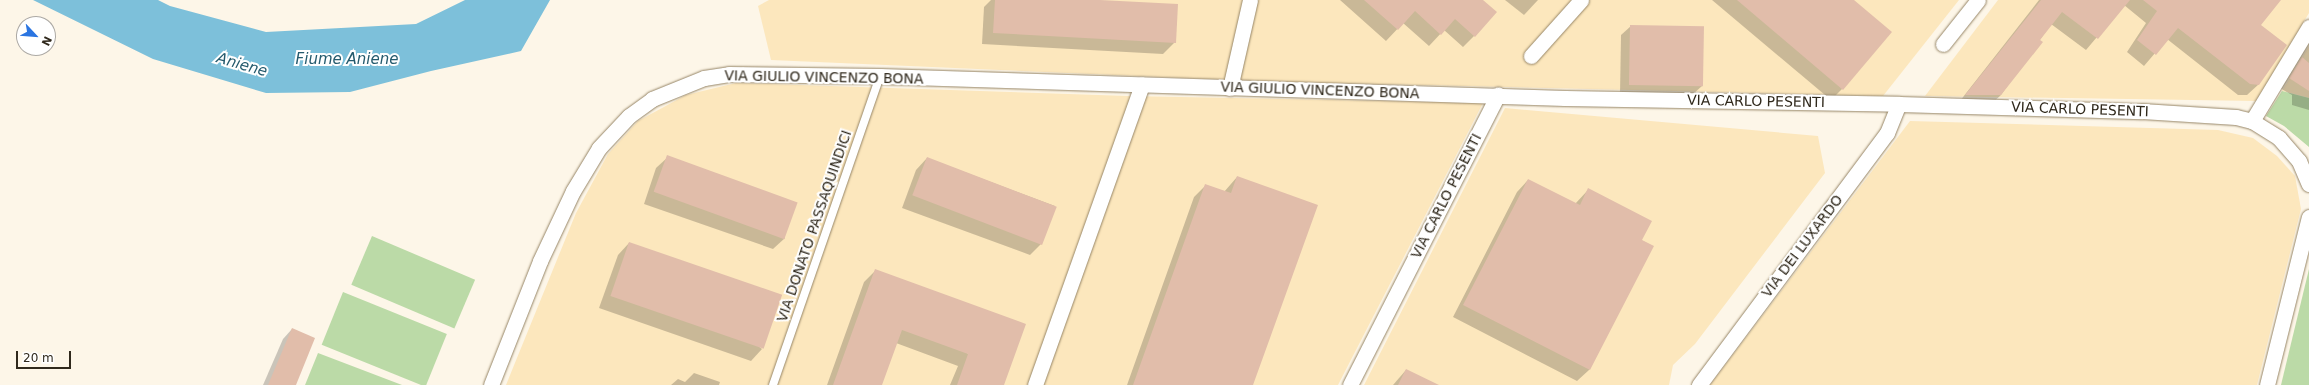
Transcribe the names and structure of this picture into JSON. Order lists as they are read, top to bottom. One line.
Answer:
{"streets":{"street":["VIA GIULIO VINCENZO BONA","VIA CARLO PESENTI","VIA DEI LUXARDO"],"lane":["VIA DONATO PASSAQUINDICI"]},"crossings":[["VIA GIULIO VINCENZO BONA","VIA CARLO PESENTI"],["VIA GIULIO VINCENZO BONA","VIA DONATO PASSAQUINDICI"],["VIA CARLO PESENTI","VIA DEI LUXARDO"]],"water":["Fiume Aniene","Aniene"],"scale_bar":"20 m","north":"bottom right"}
